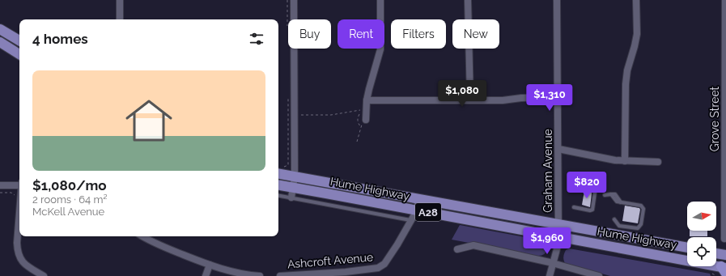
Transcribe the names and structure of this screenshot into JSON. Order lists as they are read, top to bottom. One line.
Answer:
{"streets":{"highway":["Hume Highway","A28"],"street":["Grove Street","Graham Avenue","Ashcroft Avenue"]},"crossings":[["Graham Avenue","Hume Highway"],["Hume Highway","Ashcroft Avenue"]],"north":"right","page":{"chip":["Buy","Rent","Filters","New"],"heading":"4 homes","list":[{"name":"$1,080/mo","note":"2 rooms · 64 m² · McKell Avenue"}],"price":["$1,080","$1,310","$820","$1,960"]}}
